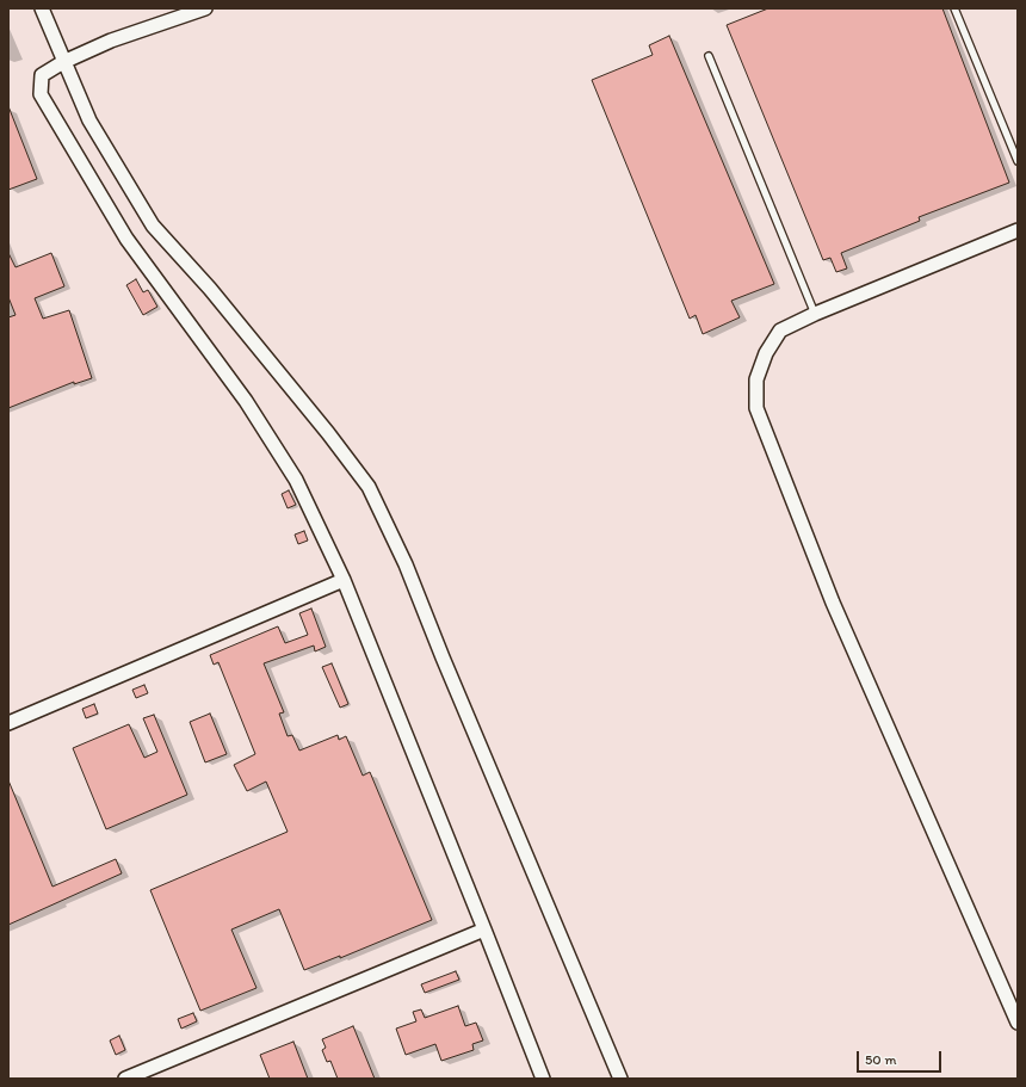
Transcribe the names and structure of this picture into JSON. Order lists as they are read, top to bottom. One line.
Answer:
{"scale_bar":"50 m"}
